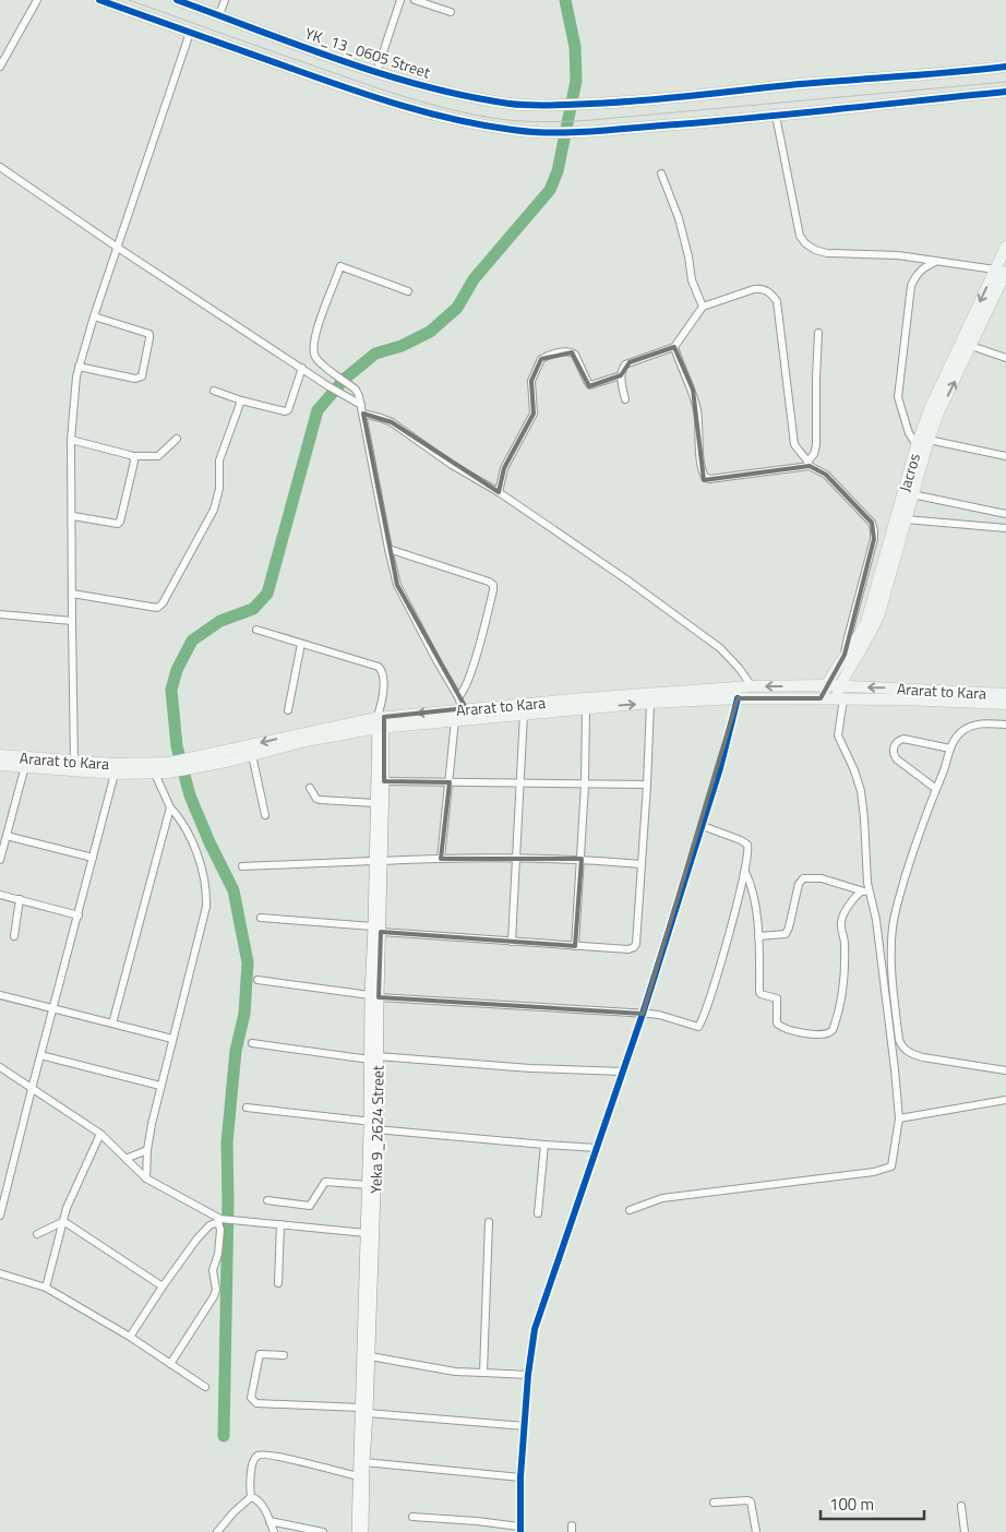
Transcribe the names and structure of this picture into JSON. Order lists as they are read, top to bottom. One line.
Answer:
{"streets":{"main road":["YK_13_0605 Street","Jacros","Ararat to Kara","Yeka 9_2624 Street"]},"crossings":[["Jacros","Ararat to Kara"],["Ararat to Kara","Yeka 9_2624 Street"]],"scale_bar":"100 m"}
